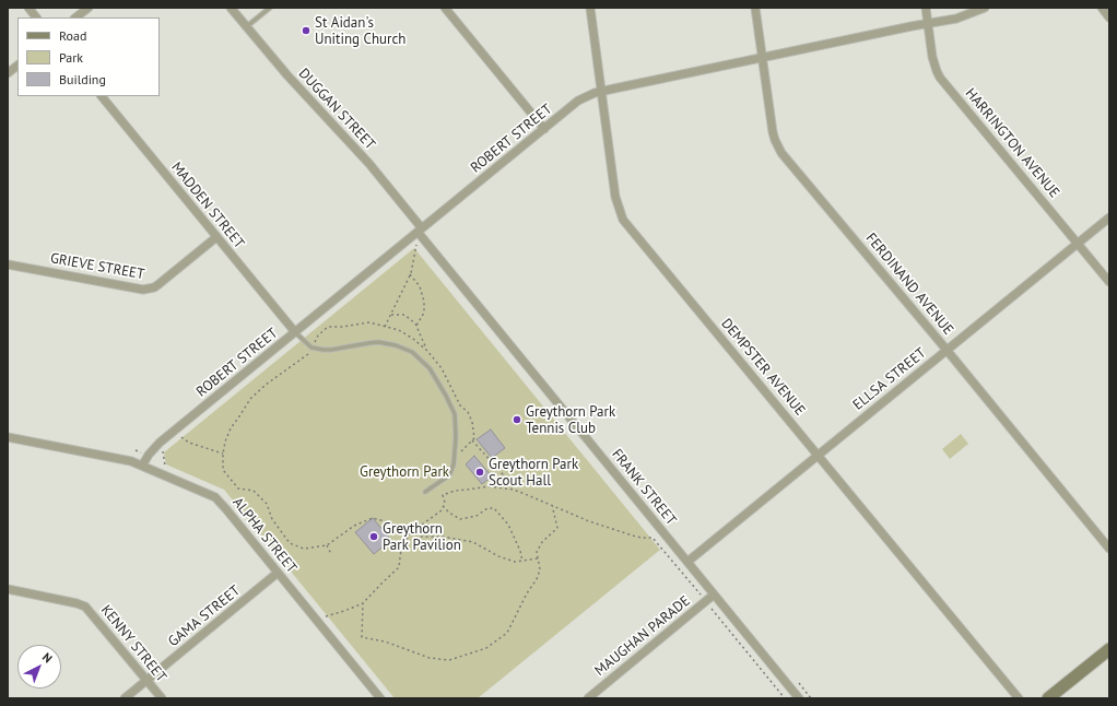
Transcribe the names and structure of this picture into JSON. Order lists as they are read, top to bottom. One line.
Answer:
{"streets":{"street":["DUGGAN STREET","ROBERT STREET","HARRINGTON AVENUE","MADDEN STREET","GRIEVE STREET","FERDINAND AVENUE","DEMPSTER AVENUE","ELLSA STREET","FRANK STREET","ALPHA STREET","GAMA STREET","MAUGHAN PARADE","KENNY STREET"]},"crossings":[["DUGGAN STREET","ROBERT STREET"],["DUGGAN STREET","FRANK STREET"],["ROBERT STREET","HARRINGTON AVENUE"],["ROBERT STREET","MADDEN STREET"],["ROBERT STREET","FERDINAND AVENUE"],["ROBERT STREET","DEMPSTER AVENUE"],["ROBERT STREET","FRANK STREET"],["ROBERT STREET","ALPHA STREET"],["HARRINGTON AVENUE","ELLSA STREET"],["MADDEN STREET","GRIEVE STREET"],["FERDINAND AVENUE","ELLSA STREET"],["DEMPSTER AVENUE","ELLSA STREET"],["ELLSA STREET","FRANK STREET"],["FRANK STREET","MAUGHAN PARADE"],["ALPHA STREET","GAMA STREET"],["GAMA STREET","KENNY STREET"]],"parks":["Greythorn Park"],"places":["St Aidan's Uniting Church","Greythorn Park Tennis Club","Greythorn Park Scout Hall","Greythorn Park Pavilion"],"legend":["Road","Park","Building"],"north":"top right"}
